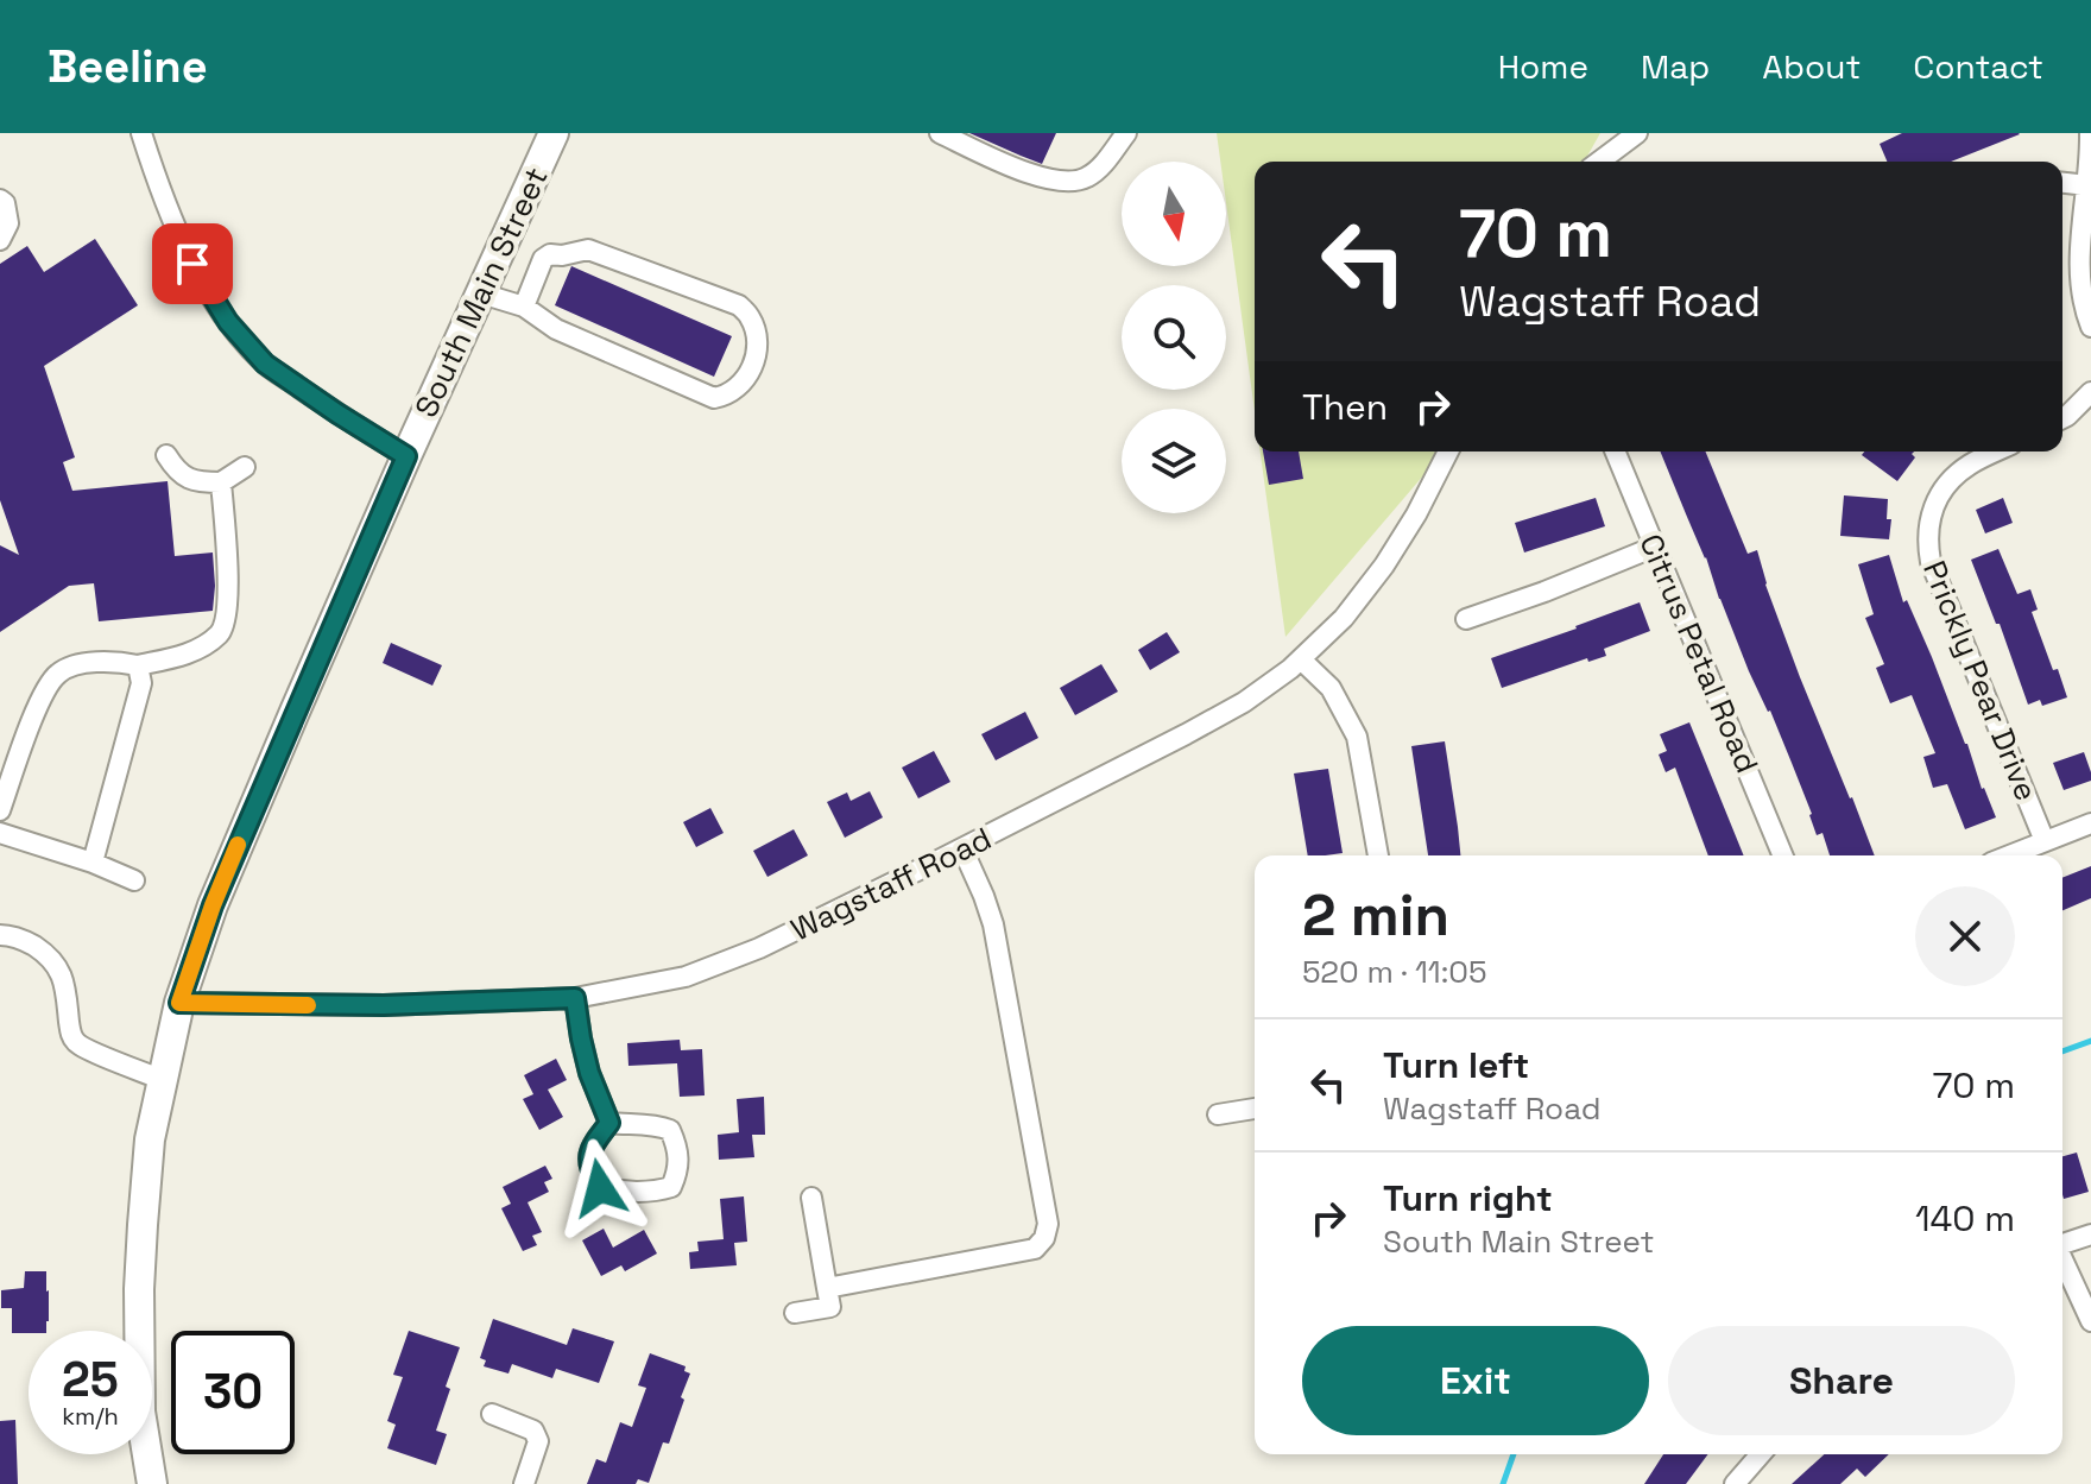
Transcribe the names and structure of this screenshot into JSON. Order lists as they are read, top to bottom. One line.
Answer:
{"streets":{"highway":["South Main Street"],"street":["Citrus Petal Road","Prickly Pear Drive","Wagstaff Road"]},"crossings":[["South Main Street","Wagstaff Road"]],"north":"bottom","page":{"header":"Beeline","nav":["Home","Map","About","Contact"],"turn":["70 m","Wagstaff Road"],"then":"Then","heading":["2 min","520 m · 11:05"],"list":[{"name":"Turn left","note":"Wagstaff Road","value":"70 m"},{"name":"Turn right","note":"South Main Street","value":"140 m"}],"buttons":["Exit","Share"],"speed":"25 km/h","limit":"30"}}
